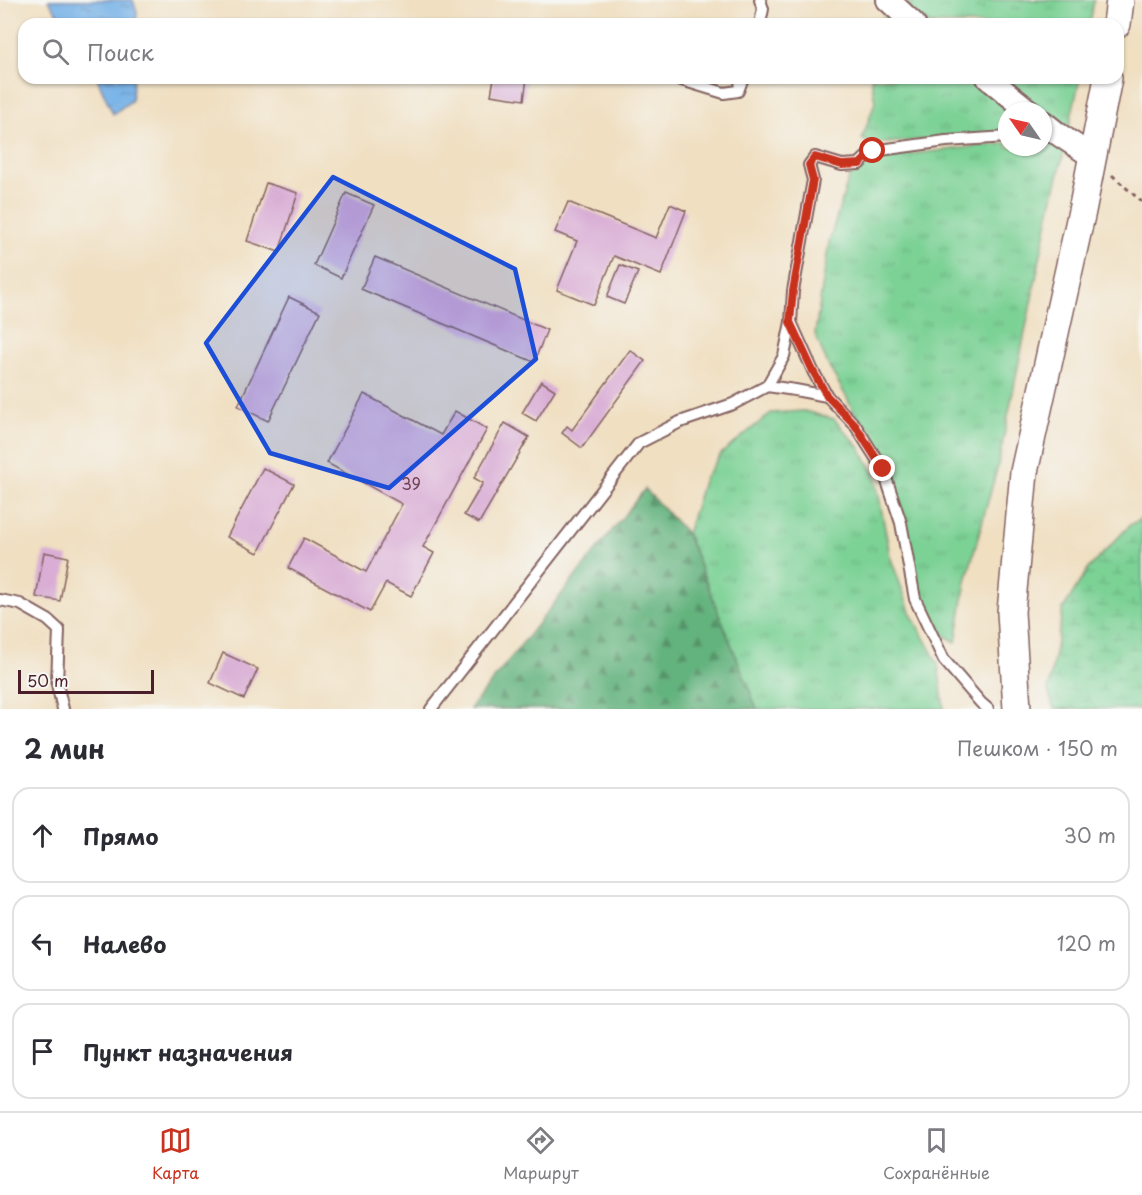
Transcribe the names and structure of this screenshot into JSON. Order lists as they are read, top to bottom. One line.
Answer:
{"house_numbers":["39"],"scale_bar":"50 m","north":"top left","page":{"search":"Поиск","scale":"50 m","heading":["2 мин","Пешком · 150 m"],"list":[["Прямо","30 m"],["Налево","120 m"],"Пункт назначения"],"nav":["Карта","Маршрут","Сохранённые"]}}
